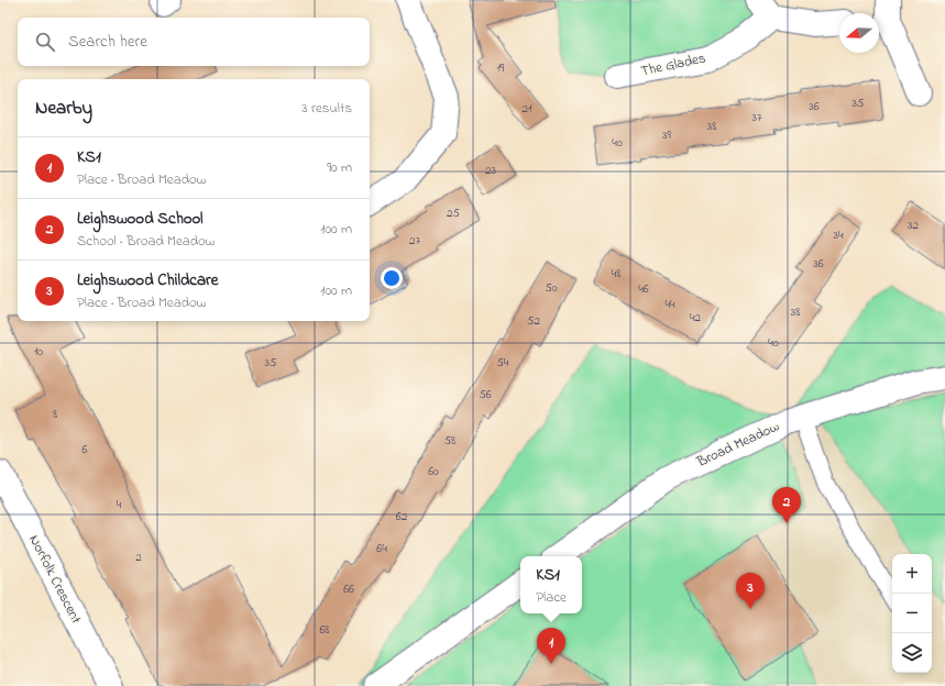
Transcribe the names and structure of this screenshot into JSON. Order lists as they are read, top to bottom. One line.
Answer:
{"streets":{"street":["The Glades","Broad Meadow","Norfolk Crescent"]},"house_numbers":["19","35","36","21","37","38","39","40","23","25","32","34","27","36","48","50","46","44","38","42","52","40","10","35","54","56","8","58","6","60","4","62","64","2","66","68"],"north":"left","page":{"search":"Search here","heading":["Nearby","3 results"],"list":[{"mark":"1","name":"KS1","note":"Place · Broad Meadow","value":"90 m"},{"mark":"2","name":"Leighswood School","note":"School · Broad Meadow","value":"100 m"},{"mark":"3","name":"Leighswood Childcare","note":"Place · Broad Meadow","value":"100 m"}],"pins":["2","3","1"],"map_buttons":["+","−"],"popup":["KS1","Place"]}}
